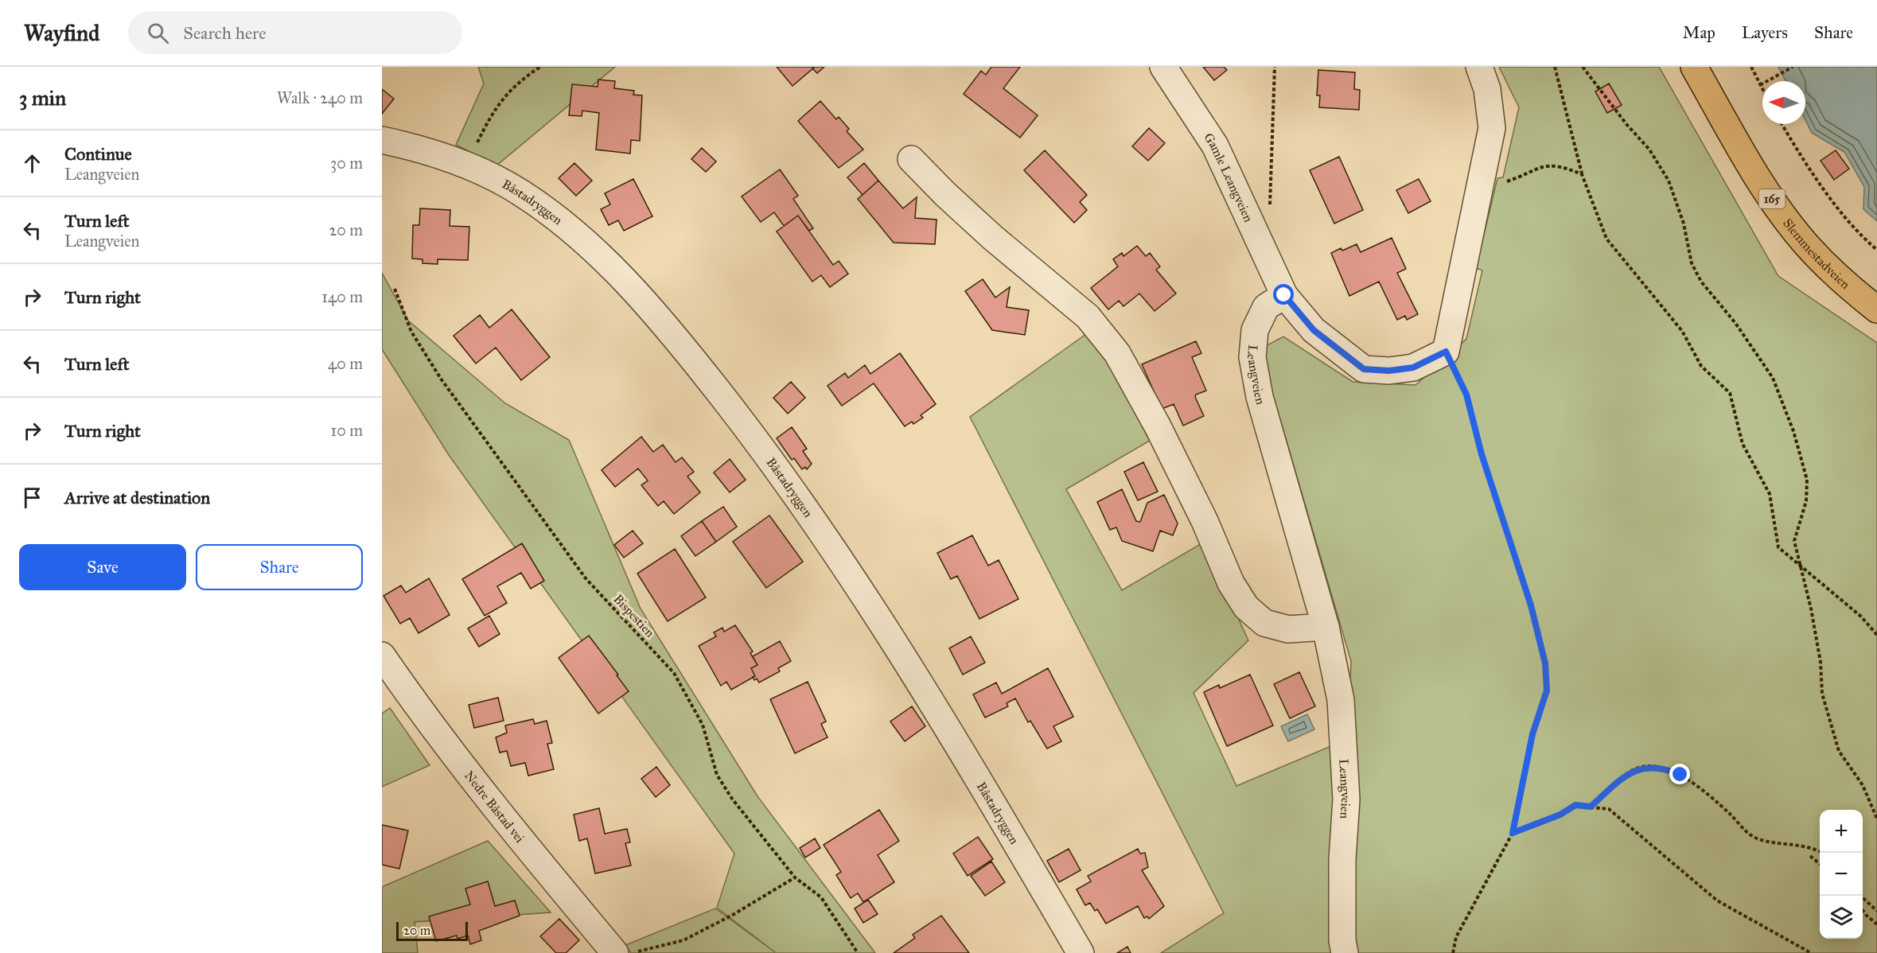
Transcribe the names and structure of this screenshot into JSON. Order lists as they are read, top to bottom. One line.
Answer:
{"streets":{"main road":["165","Slemmestadveien"],"street":["Gamle Leangveien","Båstadryggen","Leangveien","Nedre Båstad vei"],"path":["Bispestien"]},"crossings":[["Gamle Leangveien","Leangveien"]],"scale_bar":"20 m","north":"left","page":{"header":"Wayfind","search":"Search here","nav":["Map","Layers","Share"],"heading":["3 min","Walk · 240 m"],"list":[["Continue","Leangveien","30 m"],["Turn left","Leangveien","20 m"],["Turn right","140 m"],["Turn left","40 m"],["Turn right","10 m"],"Arrive at destination"],"buttons":["Save","Share"],"map_buttons":["+","−"],"scale":"20 m"}}
